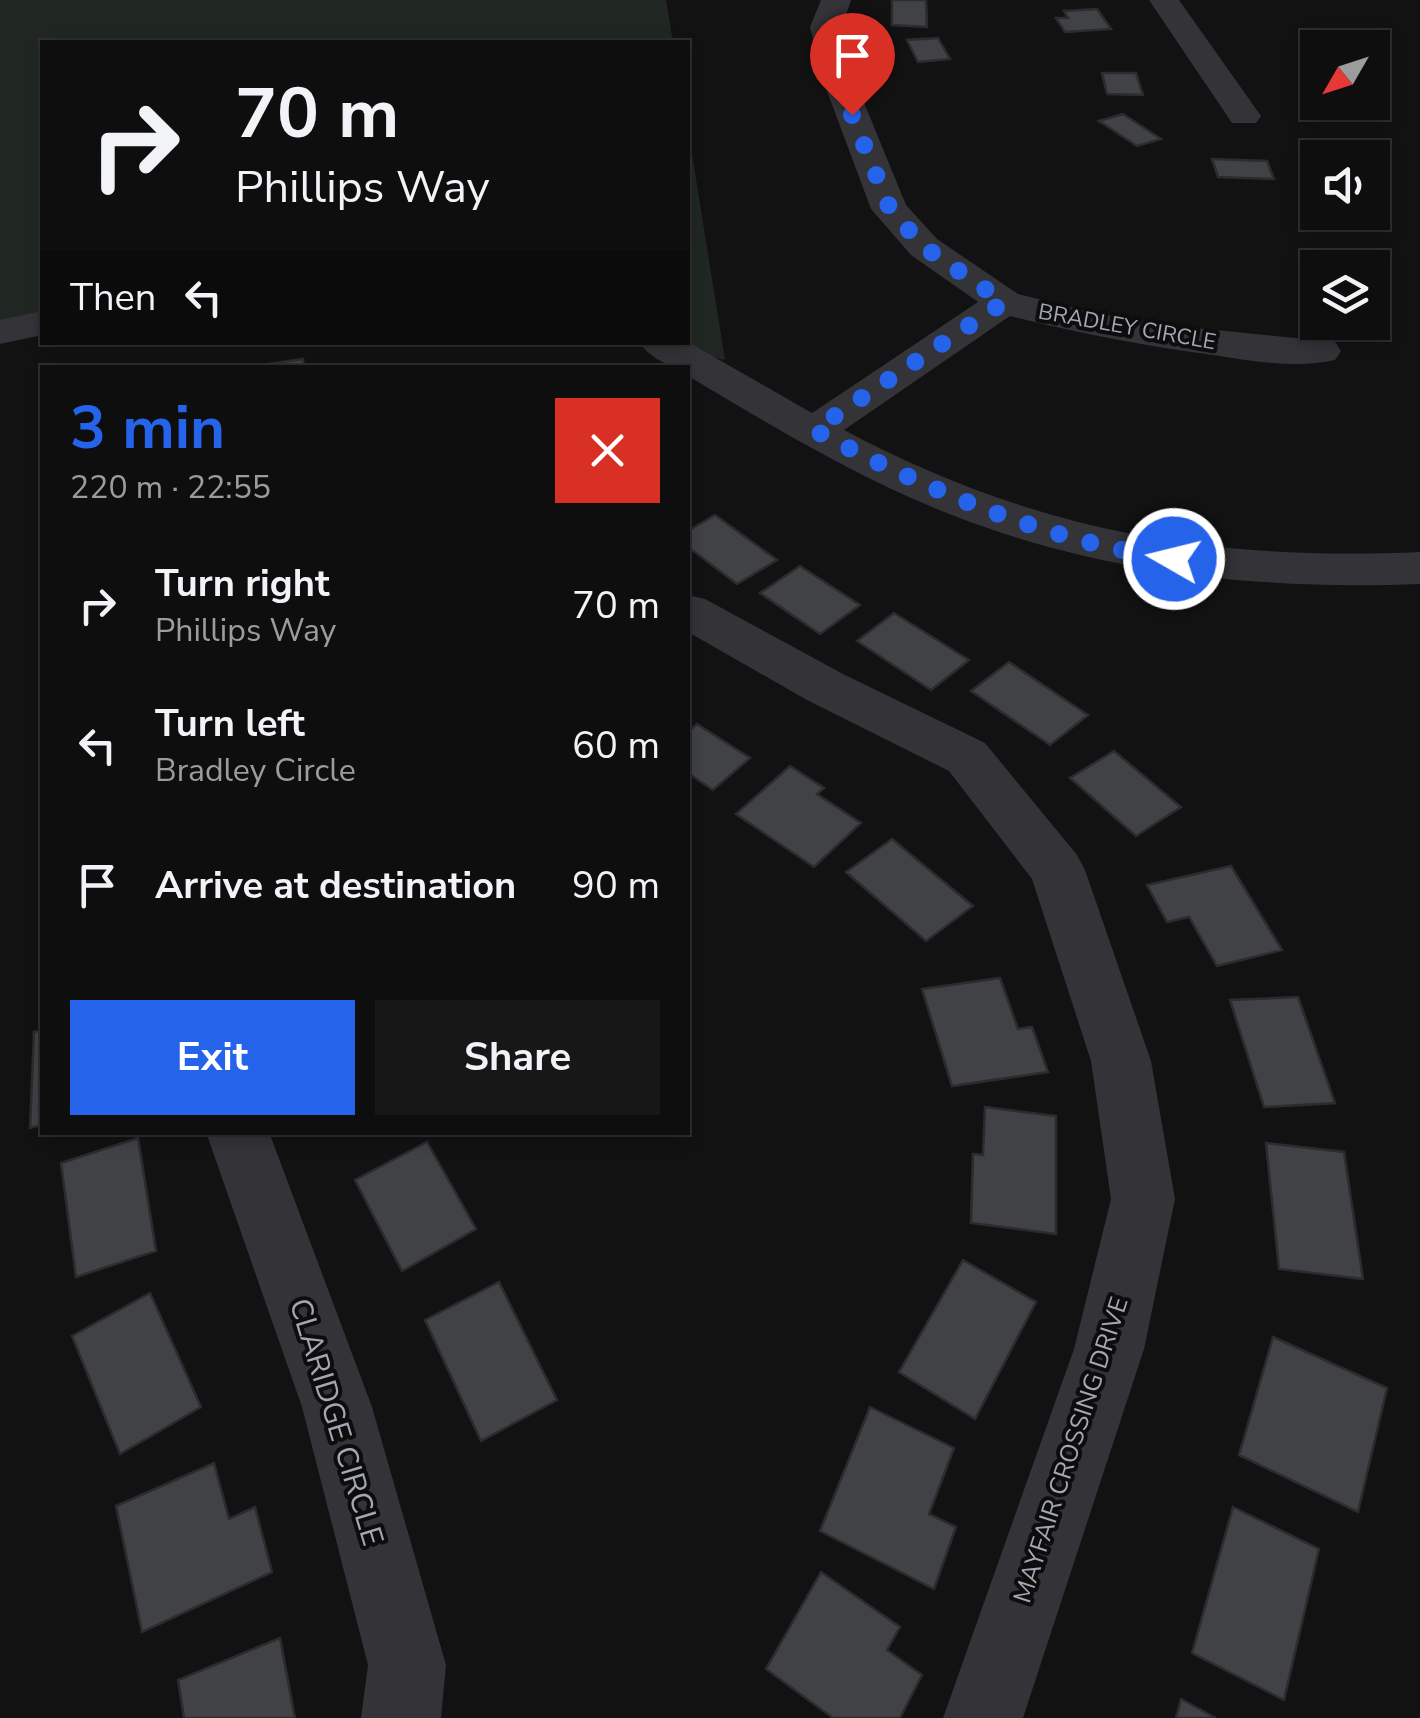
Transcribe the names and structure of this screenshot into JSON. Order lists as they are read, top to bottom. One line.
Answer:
{"streets":{"street":["BRADLEY CIRCLE","CLARIDGE CIRCLE","MAYFAIR CROSSING DRIVE"]},"north":"bottom left","page":{"turn":["70 m","Phillips Way"],"then":"Then","heading":["3 min","220 m · 22:55"],"list":[{"name":"Turn right","note":"Phillips Way","value":"70 m"},{"name":"Turn left","note":"Bradley Circle","value":"60 m"},{"name":"Arrive at destination","value":"90 m"}],"buttons":["Exit","Share"]}}
